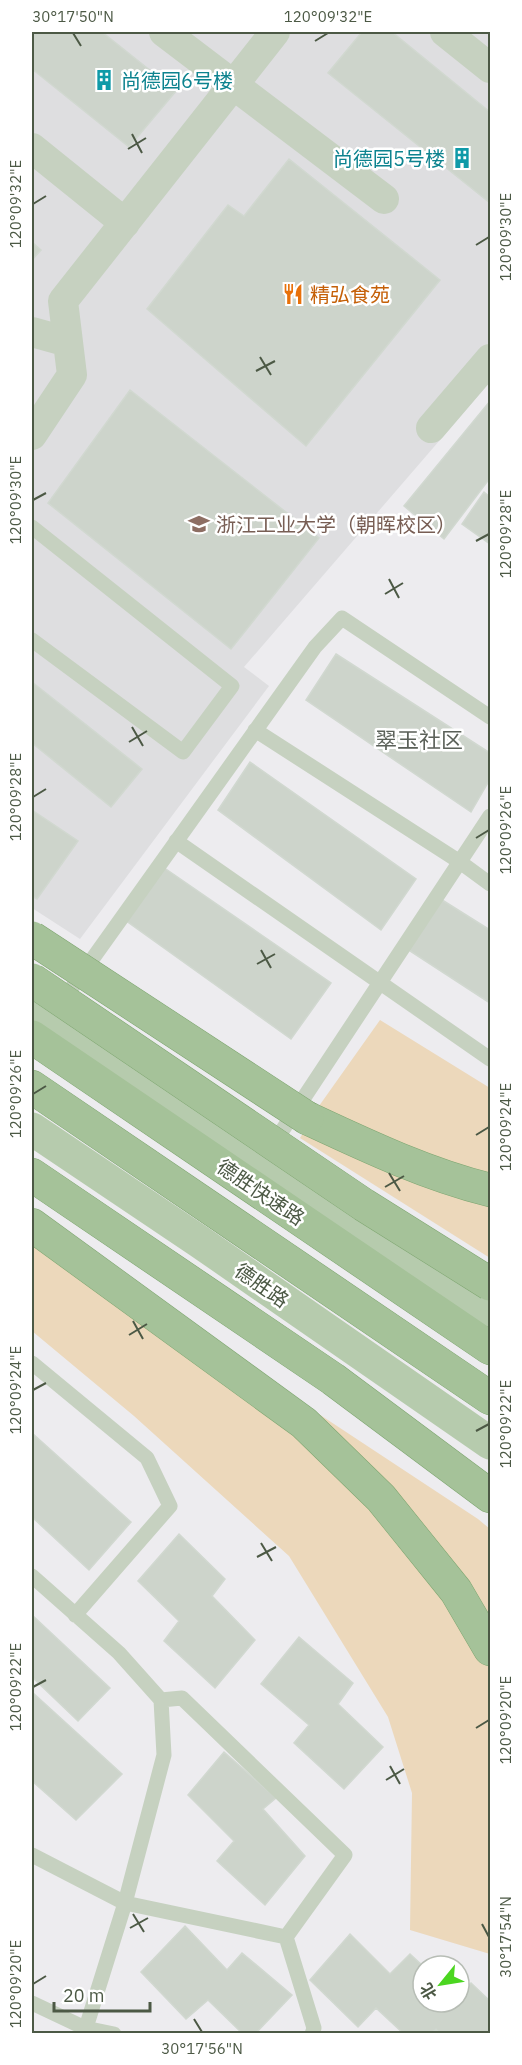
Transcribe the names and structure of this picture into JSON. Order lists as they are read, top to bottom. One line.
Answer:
{"streets":{"highway":["德胜快速路"],"main road":["德胜路"]},"districts":["翠玉社区"],"places":{"building":["尚德园6号楼","尚德园5号楼"],"restaurant":["精弘食苑"],"school or university":["浙江工业大学（朝晖校区）"]},"scale_bar":"20 m","north":"bottom left","coordinates":["30°17'50\"N","120°09'32\"E","120°09'30\"E","120°09'28\"E","120°09'26\"E","120°09'24\"E","120°09'22\"E","120°09'20\"E","30°17'54\"N","30°17'56\"N"]}
